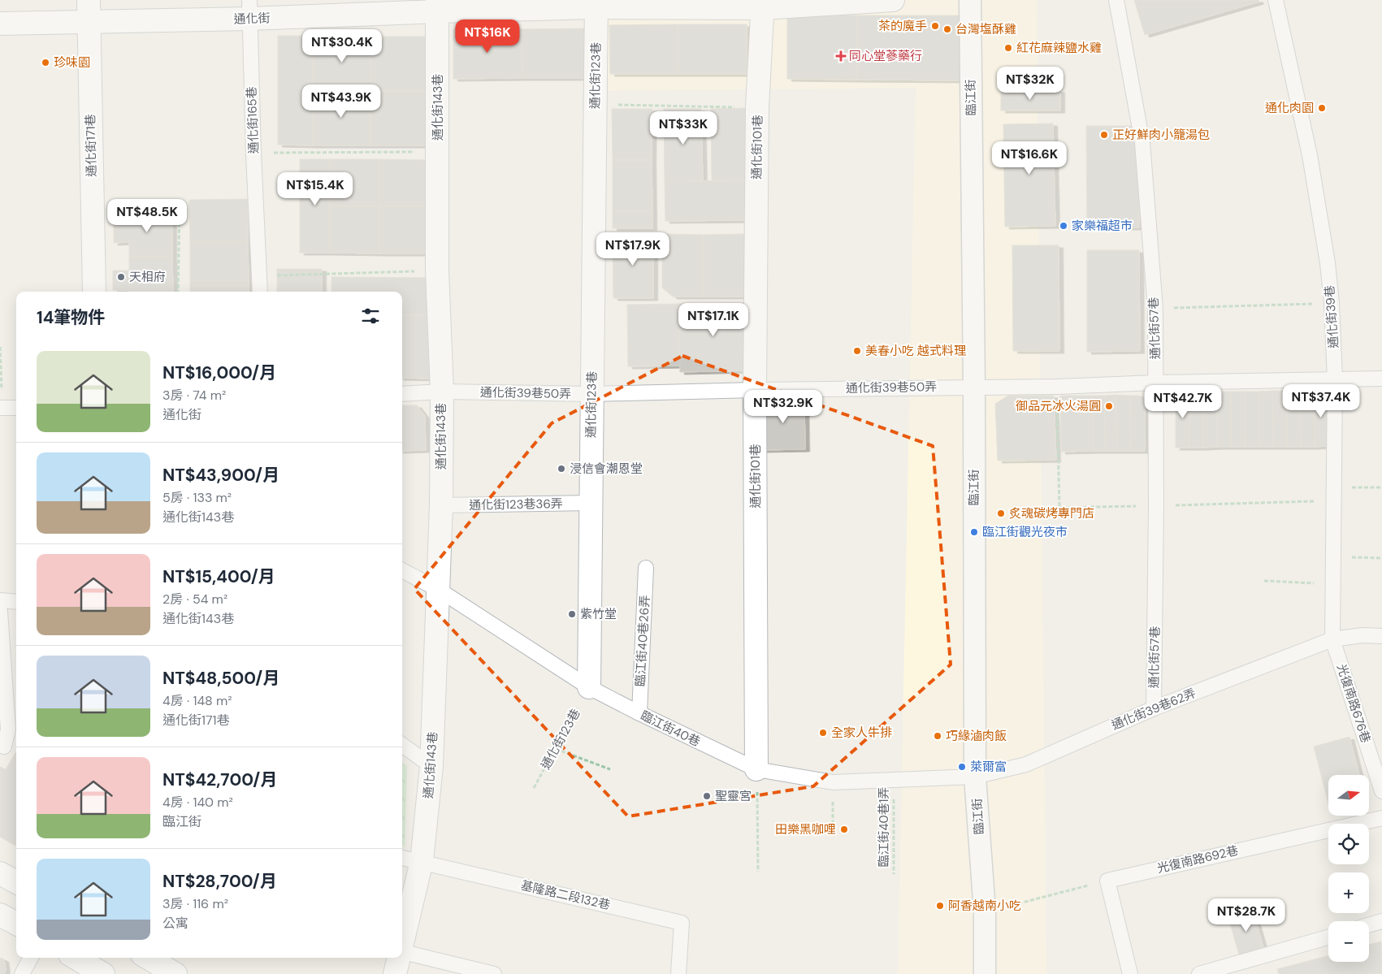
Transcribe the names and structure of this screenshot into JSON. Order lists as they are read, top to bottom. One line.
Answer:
{"streets":{"street":["通化街","通化街123巷","臨江街","通化街143巷","通化街171巷","通化街101巷"],"lane":["通化街165巷","通化街39巷","通化街57巷","通化街39巷50弄","通化街123巷36弄","臨江街40巷26弄","光復南路676巷","通化街39巷62弄","臨江街40巷","光復南路692巷","基隆路二段132巷"],"path":["臨江街40巷1弄"]},"crossings":[["通化街","通化街123巷"],["通化街","通化街143巷"],["通化街","通化街165巷"],["通化街","通化街171巷"],["通化街","通化街101巷"],["通化街123巷","通化街39巷50弄"],["通化街123巷","通化街123巷36弄"],["通化街123巷","臨江街40巷"],["臨江街","通化街39巷50弄"],["臨江街","通化街39巷62弄"],["臨江街","臨江街40巷"],["通化街143巷","通化街39巷50弄"],["通化街143巷","通化街123巷36弄"],["通化街143巷","臨江街40巷"],["通化街143巷","基隆路二段132巷"],["通化街101巷","通化街39巷50弄"],["通化街101巷","臨江街40巷"],["通化街39巷","通化街39巷50弄"],["通化街39巷","光復南路676巷"],["通化街39巷","通化街39巷62弄"],["通化街57巷","通化街39巷50弄"],["通化街57巷","通化街39巷62弄"],["臨江街40巷26弄","臨江街40巷"],["光復南路676巷","通化街39巷62弄"],["通化街39巷62弄","臨江街40巷"],["臨江街40巷","臨江街40巷1弄"]],"places":{"other":["茶的魔手","台灣塩酥雞","紅花麻辣鹽水雞","珍味園","通化肉園","正好鮮肉小籠湯包","家樂福超市","天相府","美春小吃 越式料理","御品元冰火湯圓","浸信會潮恩堂","炙魂碳烤專門店","臨江街觀光夜市","紫竹堂","全家人牛排","巧緣滷肉飯","萊爾富","聖靈宮","田樂黑咖哩","阿香越南小吃"],"health":["同心堂蔘藥行"]},"north":"right","page":{"price":["NT$16K","NT$30.4K","NT$32K","NT$43.9K","NT$33K","NT$16.6K","NT$15.4K","NT$48.5K","NT$17.9K","NT$17.1K","NT$37.4K","NT$42.7K","NT$32.9K","NT$28.7K"],"heading":"14筆物件","list":[{"name":"NT$16,000/月","note":"3房 · 74 m² · 通化街"},{"name":"NT$43,900/月","note":"5房 · 133 m² · 通化街143巷"},{"name":"NT$15,400/月","note":"2房 · 54 m² · 通化街143巷"},{"name":"NT$48,500/月","note":"4房 · 148 m² · 通化街171巷"},{"name":"NT$42,700/月","note":"4房 · 140 m² · 臨江街"},{"name":"NT$28,700/月","note":"3房 · 116 m² · 公寓"}],"map_buttons":["+","−"]}}
